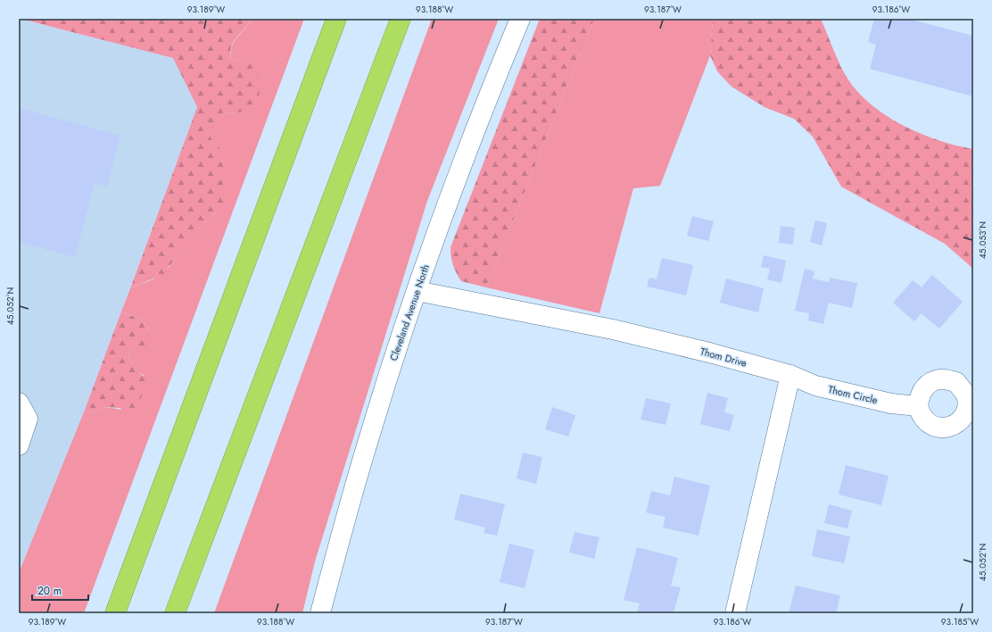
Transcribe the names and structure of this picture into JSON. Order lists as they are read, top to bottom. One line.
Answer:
{"streets":{"street":["Cleveland Avenue North","Thom Drive","Thom Circle"]},"crossings":[["Cleveland Avenue North","Thom Drive"],["Thom Drive","Thom Circle"]],"scale_bar":"20 m","coordinates":["93.189°W","93.188°W","93.187°W","93.186°W","45.053°N","45.052°N","93.185°W"]}
